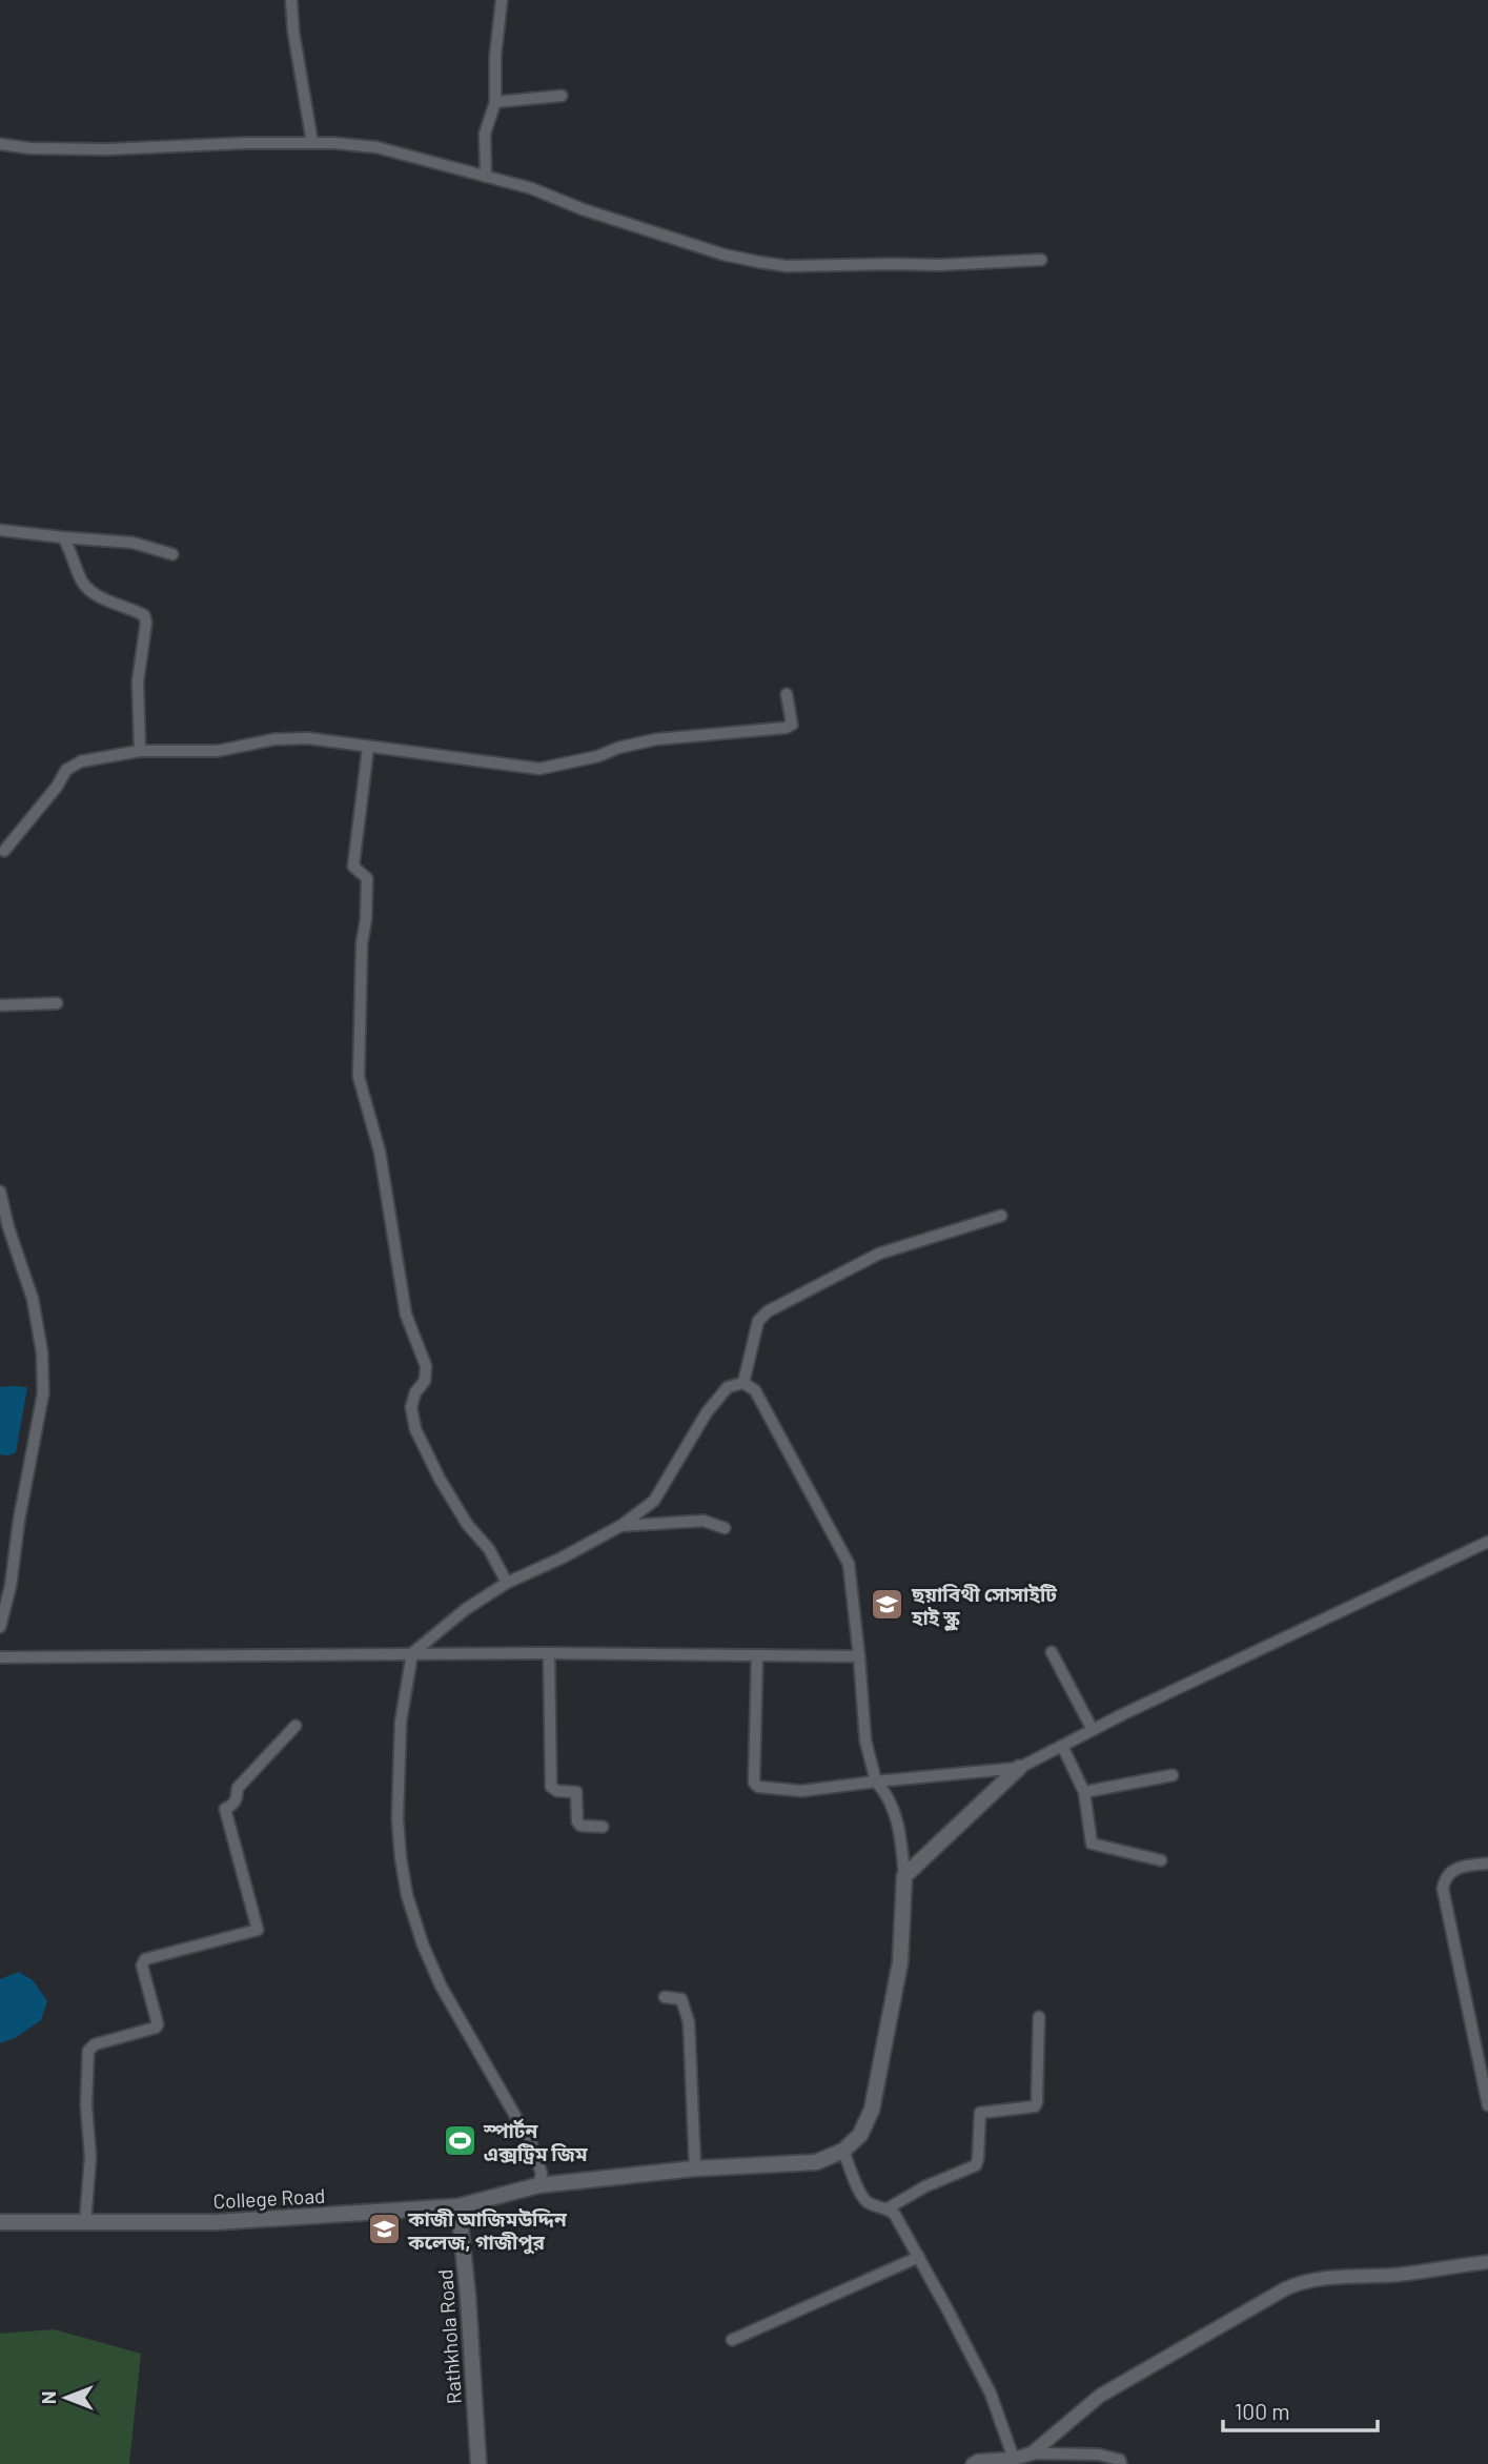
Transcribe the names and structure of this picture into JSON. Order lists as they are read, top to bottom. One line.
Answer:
{"streets":{"main road":["College Road","Rathkhola Road"]},"crossings":[["College Road","Rathkhola Road"]],"places":{"school or university":["ছয়াবিথী সোসাইটি হাই স্কুল","কাজী আজিমউদ্দিন কলেজ, গাজীপুর"],"sports":["স্পার্টন এক্সট্রিম জিম"]},"scale_bar":"100 m","north":"left"}
